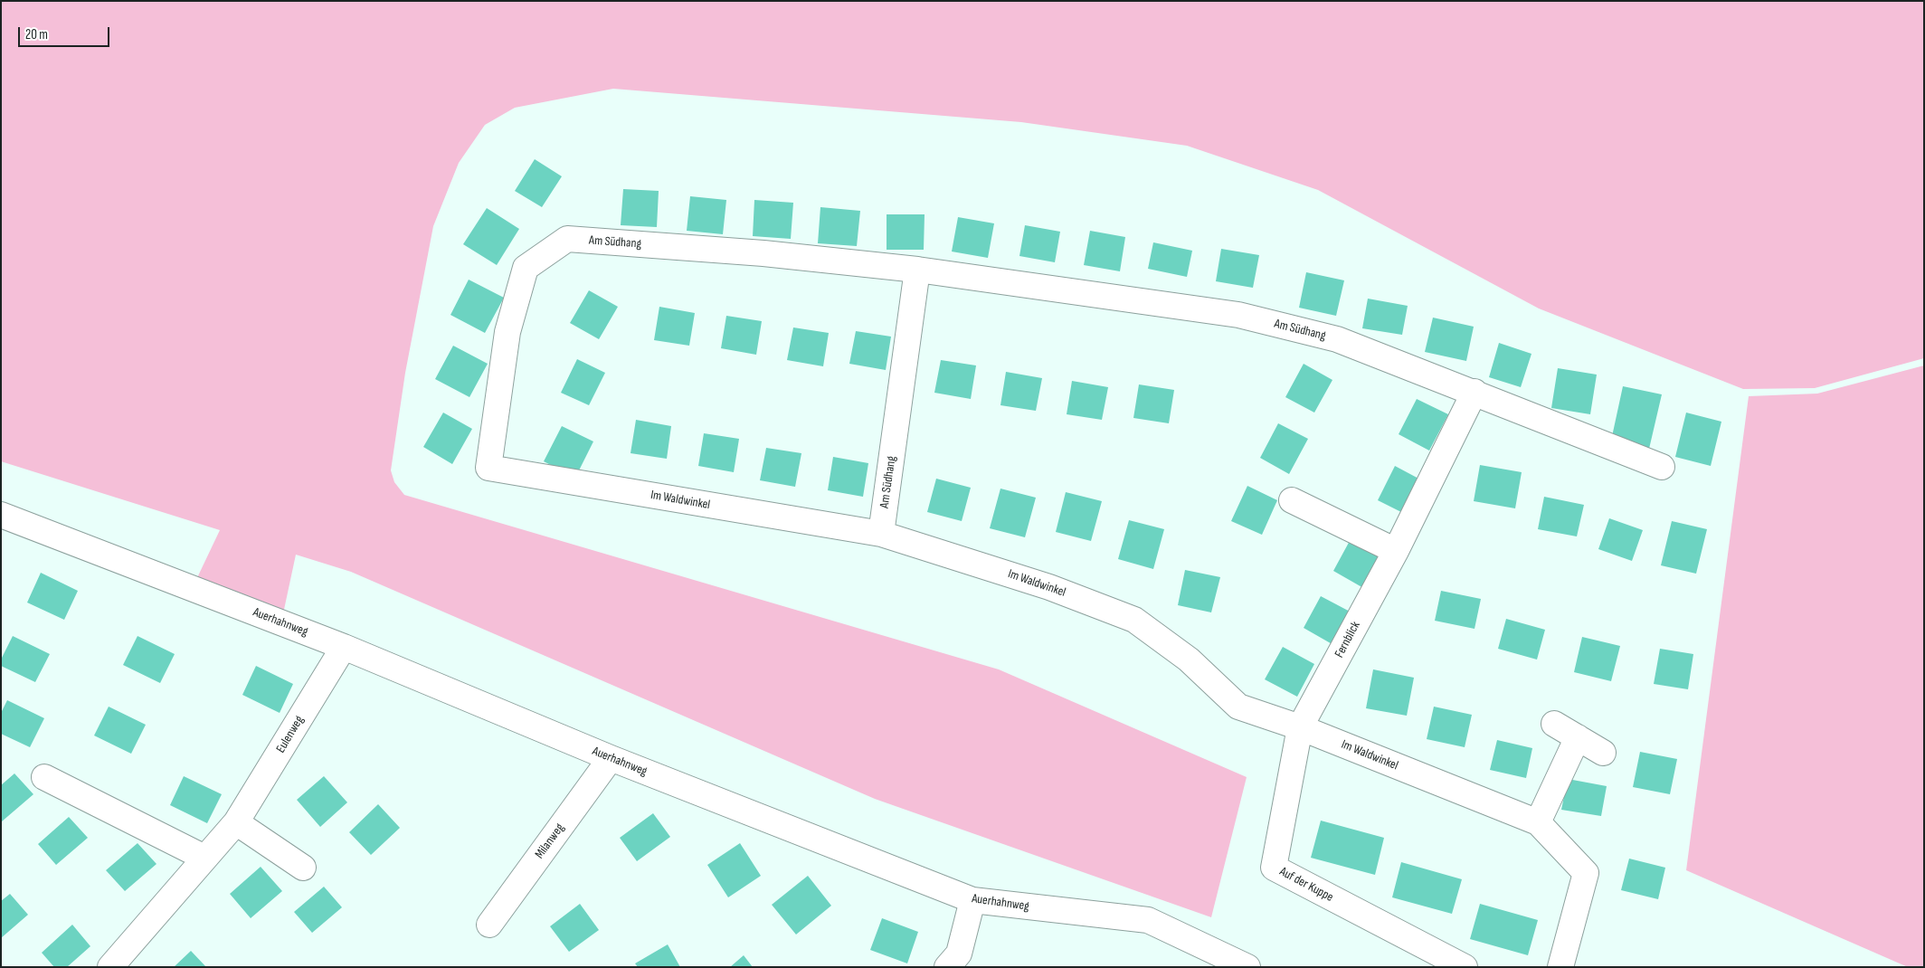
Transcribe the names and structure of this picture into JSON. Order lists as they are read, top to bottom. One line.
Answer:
{"streets":{"street":["Am Südhang","Im Waldwinkel","Auerhahnweg","Fernblick","Eulenweg","Milanweg","Auf der Kuppe"]},"crossings":[["Am Südhang","Im Waldwinkel"],["Am Südhang","Fernblick"],["Im Waldwinkel","Fernblick"],["Im Waldwinkel","Auf der Kuppe"],["Auerhahnweg","Eulenweg"],["Auerhahnweg","Milanweg"],["Fernblick","Auf der Kuppe"]],"scale_bar":"20 m"}
